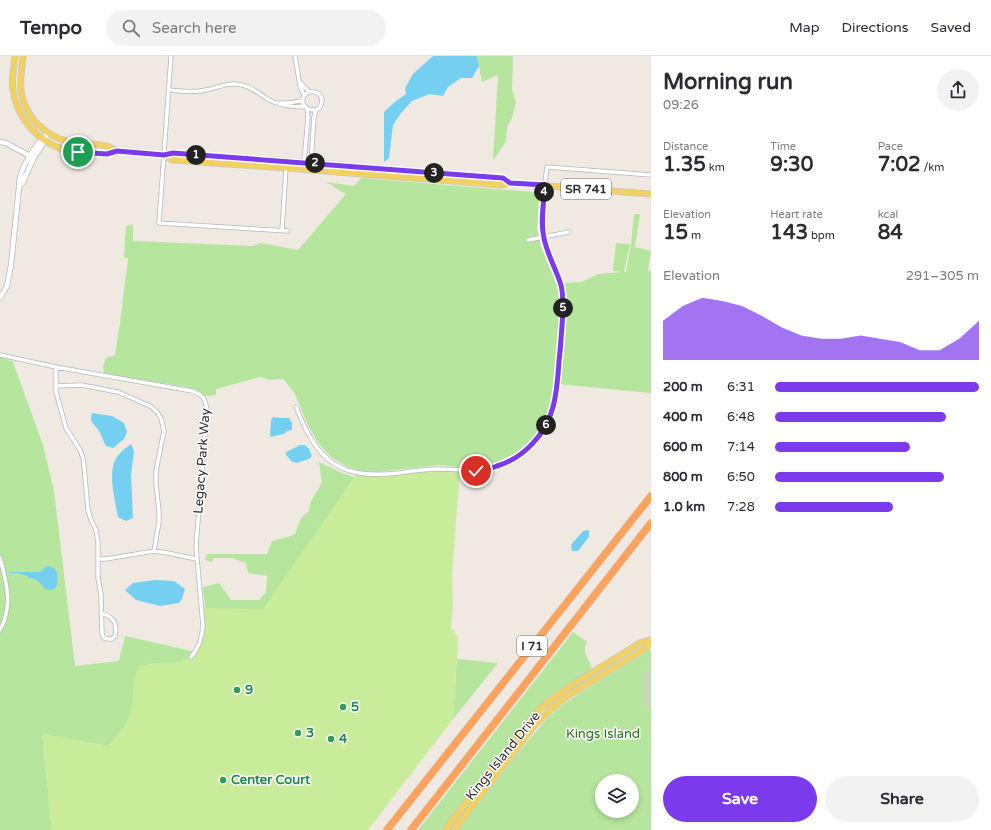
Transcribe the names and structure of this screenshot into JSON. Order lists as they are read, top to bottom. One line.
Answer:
{"streets":{"highway":["I 71"],"main road":["SR 741","Kings Island Drive"],"street":["Legacy Park Way"]},"parks":["Kings Island"],"places":["9","5","3","4","Center Court"],"page":{"header":"Tempo","search":"Search here","nav":["Map","Directions","Saved"],"heading":["Morning run","09:26"],"stats":[["Distance","1.35 km"],["Time","9:30"],["Pace","7:02 /km"],["Elevation","15 m"],["Heart rate","143 bpm"],["kcal","84"]],"pins":["1","2","3","4","5","6"],"chart":["Elevation","291–305 m"],"list":[{"name":"200 m","note":"6:31"},{"name":"400 m","note":"6:48"},{"name":"600 m","note":"7:14"},{"name":"800 m","note":"6:50"},{"name":"1.0 km","note":"7:28"}],"buttons":["Save","Share"]}}
